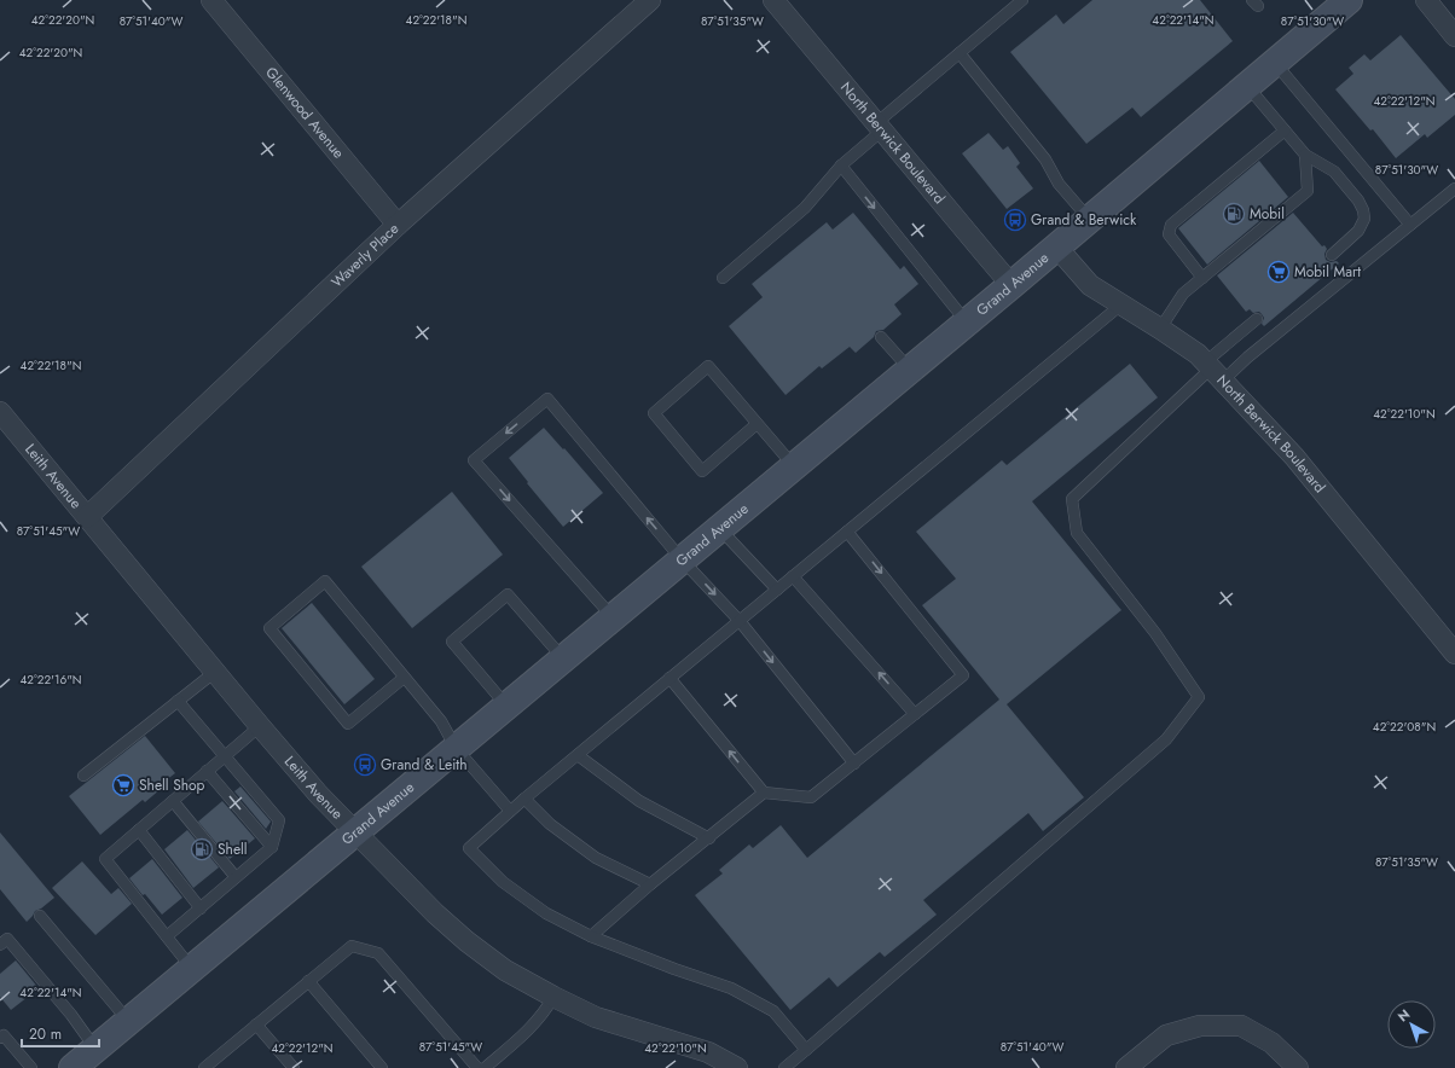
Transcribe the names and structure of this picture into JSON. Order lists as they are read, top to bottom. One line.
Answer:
{"streets":{"main road":["Grand Avenue"],"street":["Glenwood Avenue","North Berwick Boulevard","Waverly Place","Leith Avenue"]},"crossings":[["Glenwood Avenue","Waverly Place"],["North Berwick Boulevard","Grand Avenue"],["Waverly Place","Leith Avenue"],["Grand Avenue","Leith Avenue"]],"places":{"fuel station":["Mobil","Shell"],"bus stop":["Grand & Berwick","Grand & Leith"],"supermarket":["Mobil Mart","Shell Shop"]},"scale_bar":"20 m","north":"top left","coordinates":["42°22'20\"N","42°22'18\"N","42°22'14\"N","87°51'40\"W","87°51'35\"W","87°51'30\"W","42°22'12\"N","42°22'10\"N","87°51'45\"W","42°22'16\"N","42°22'08\"N"]}
